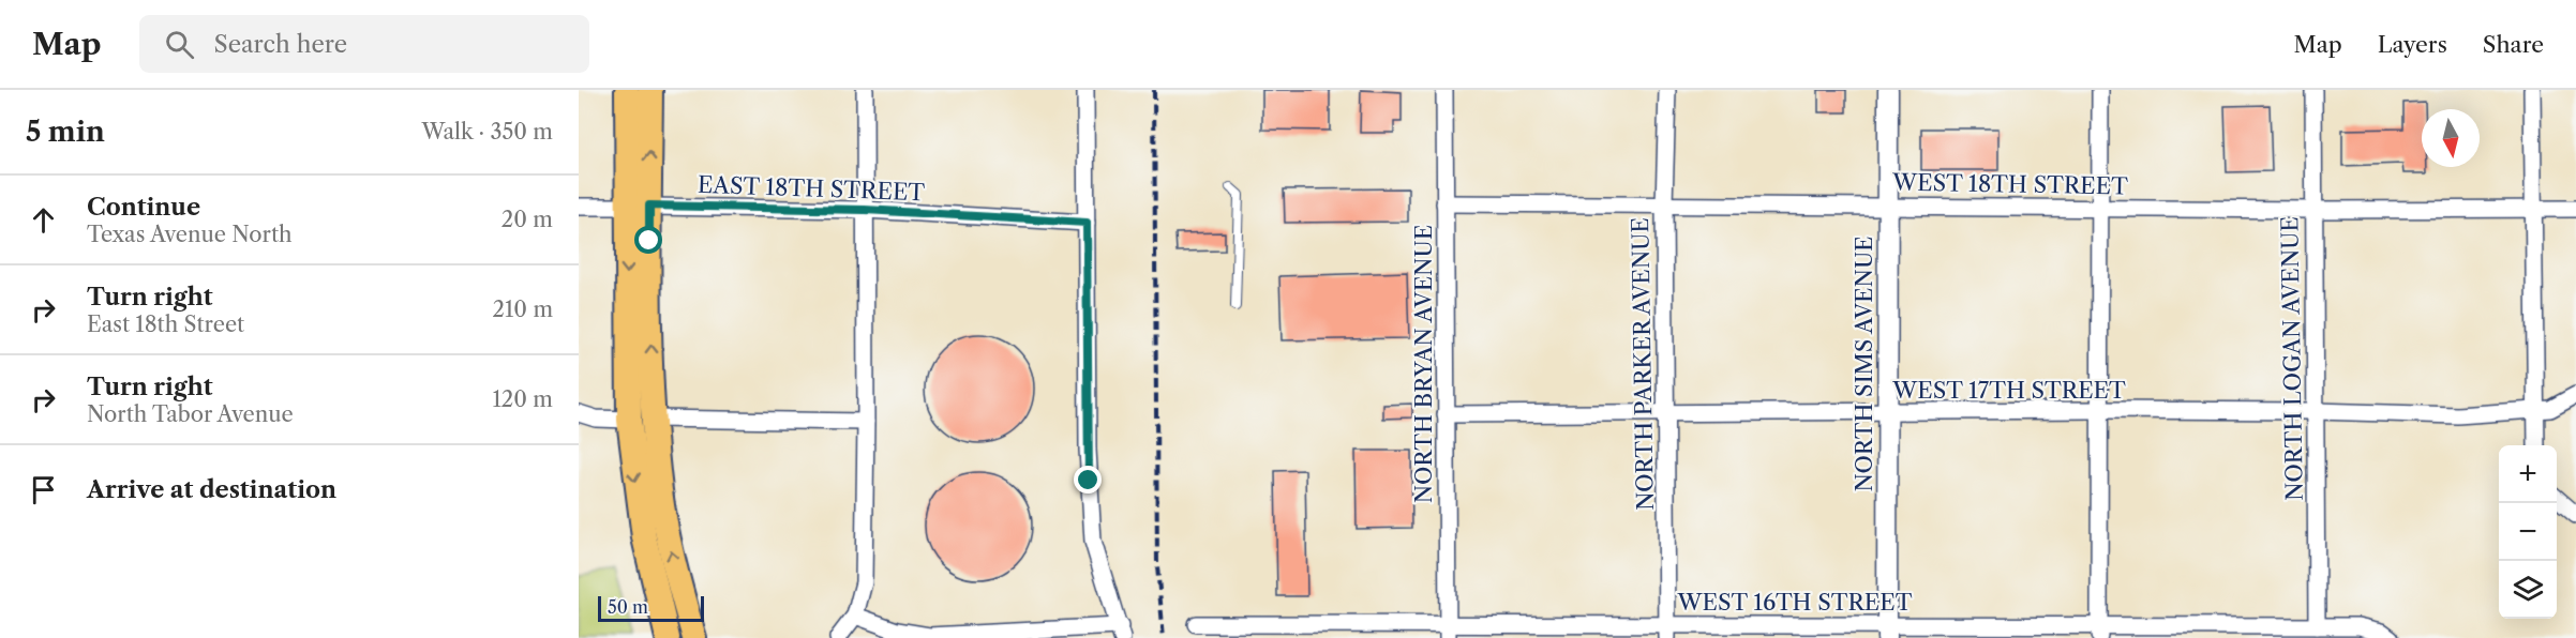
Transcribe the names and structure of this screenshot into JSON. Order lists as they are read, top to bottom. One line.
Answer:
{"streets":{"street":["WEST 18TH STREET","EAST 18TH STREET","NORTH LOGAN AVENUE","NORTH BRYAN AVENUE","NORTH PARKER AVENUE","NORTH SIMS AVENUE","WEST 17TH STREET","WEST 16TH STREET"]},"crossings":[["WEST 18TH STREET","NORTH LOGAN AVENUE"],["WEST 18TH STREET","NORTH BRYAN AVENUE"],["WEST 18TH STREET","NORTH PARKER AVENUE"],["WEST 18TH STREET","NORTH SIMS AVENUE"],["NORTH LOGAN AVENUE","WEST 17TH STREET"],["NORTH LOGAN AVENUE","WEST 16TH STREET"],["NORTH BRYAN AVENUE","WEST 17TH STREET"],["NORTH BRYAN AVENUE","WEST 16TH STREET"],["NORTH PARKER AVENUE","WEST 17TH STREET"],["NORTH PARKER AVENUE","WEST 16TH STREET"],["NORTH SIMS AVENUE","WEST 17TH STREET"],["NORTH SIMS AVENUE","WEST 16TH STREET"]],"scale_bar":"50 m","north":"bottom","page":{"header":"Map","search":"Search here","nav":["Map","Layers","Share"],"heading":["5 min","Walk · 350 m"],"list":[["Continue","Texas Avenue North","20 m"],["Turn right","East 18th Street","210 m"],["Turn right","North Tabor Avenue","120 m"],"Arrive at destination"],"map_buttons":["+","−"],"scale":"50 m"}}
